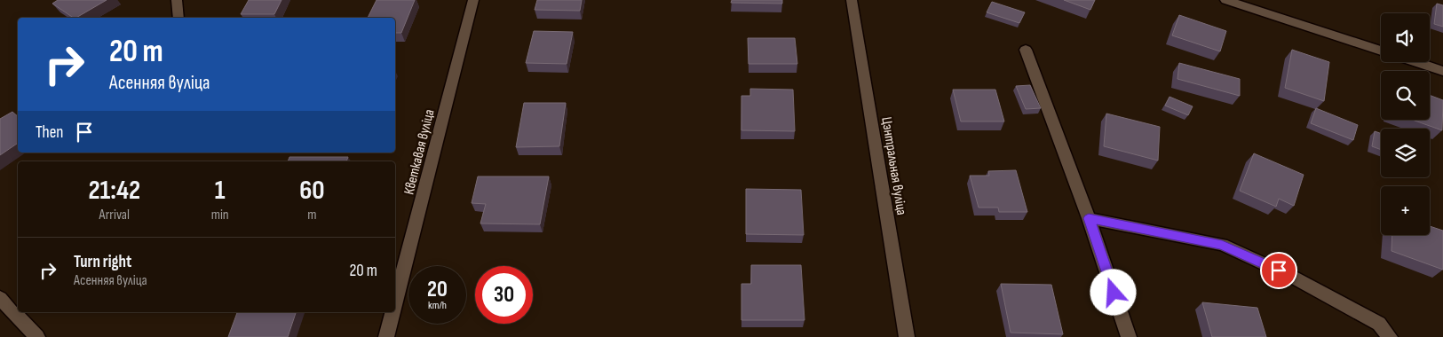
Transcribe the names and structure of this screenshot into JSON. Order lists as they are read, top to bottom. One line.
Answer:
{"streets":{"street":["Кветкавая вуліца","Цэнтральная вуліца"]},"page":{"map_buttons":"+","turn":["20 m","Асенняя вуліца"],"then":"Then","eta":["21:42","Arrival","1","min","60","m"],"list":[{"name":"Turn right","note":"Асенняя вуліца","value":"20 m"}],"speed":"20 km/h","limit":"30"}}
